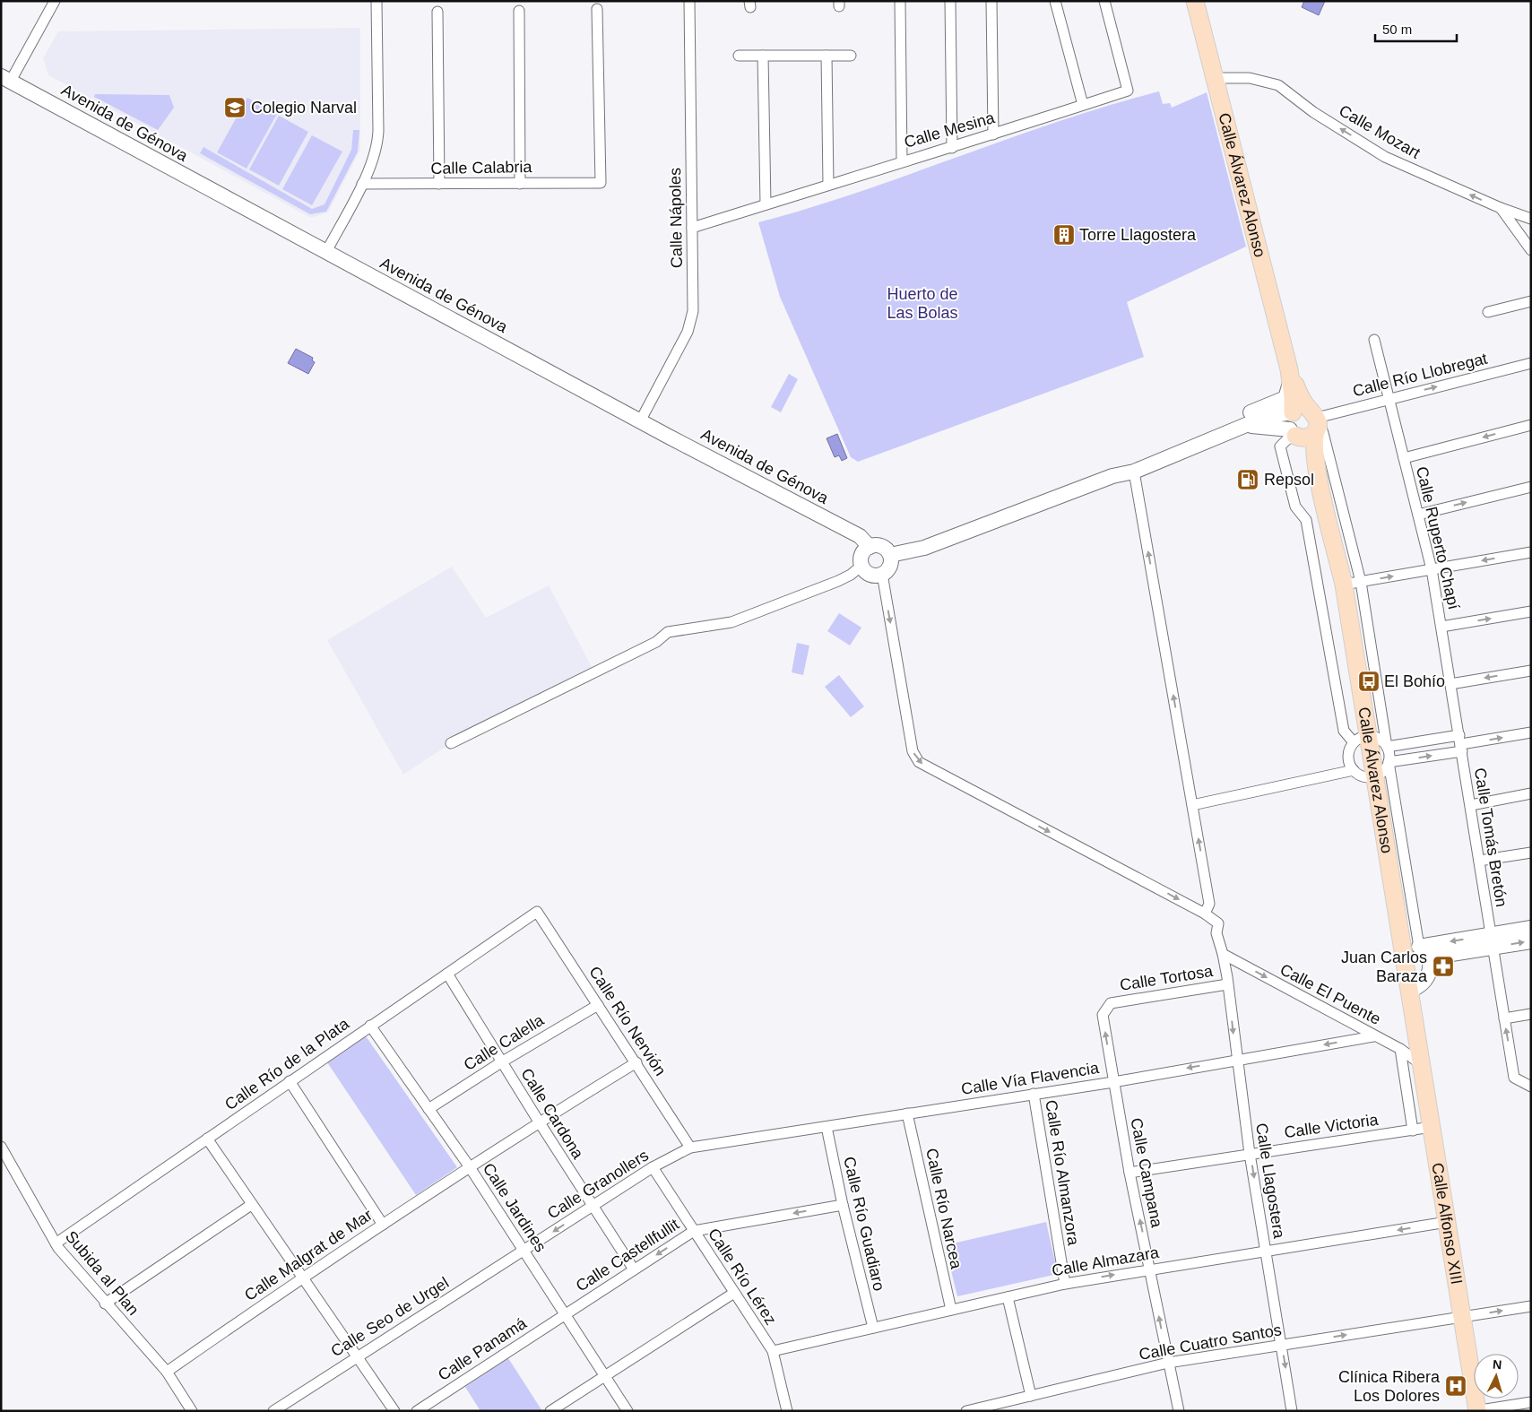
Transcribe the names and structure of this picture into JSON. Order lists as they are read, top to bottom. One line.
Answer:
{"streets":{"main road":["Calle Álvarez Alonso","Calle Alfonso XIII"],"street":["Avenida de Génova","Calle Mesina","Calle Mozart","Calle Calabria","Calle Nápoles","Calle Río Llobregat","Calle Ruperto Chapí","Calle Tomás Bretón","Calle Tortosa","Calle El Puente","Calle Río Nervión","Calle Calella","Calle Río de la Plata","Calle Vía Flavencia","Calle Cardona","Calle Victoria","Calle Río Almanzora","Calle Campana","Calle Llagostera","Calle Granollers","Calle Jardines","Calle Río Narcea","Calle Río Guadiaro","Calle Malgrat de Mar","Calle Castellfullit","Calle Almazara","Subida al Plan","Calle Río Lérez","Calle Seo de Urgel","Calle Cuatro Santos","Calle Panamá"]},"crossings":[["Avenida de Génova","Calle Nápoles"],["Calle Mesina","Calle Nápoles"],["Calle Mozart","Calle Álvarez Alonso"],["Calle Álvarez Alonso","Calle Río Llobregat"],["Calle Álvarez Alonso","Calle Alfonso XIII"],["Calle Río Llobregat","Calle Ruperto Chapí"],["Calle Ruperto Chapí","Calle Tomás Bretón"],["Calle Tortosa","Calle Vía Flavencia"],["Calle Tortosa","Calle Campana"],["Calle Tortosa","Calle Llagostera"],["Calle El Puente","Calle Vía Flavencia"],["Calle El Puente","Calle Llagostera"],["Calle El Puente","Calle Alfonso XIII"],["Calle Río Nervión","Calle Calella"],["Calle Río Nervión","Calle Río de la Plata"],["Calle Río Nervión","Calle Vía Flavencia"],["Calle Río Nervión","Calle Granollers"],["Calle Río Nervión","Calle Malgrat de Mar"],["Calle Calella","Calle Cardona"],["Calle Calella","Calle Jardines"],["Calle Río de la Plata","Calle Cardona"],["Calle Río de la Plata","Calle Jardines"],["Calle Río de la Plata","Subida al Plan"],["Calle Vía Flavencia","Calle Río Almanzora"],["Calle Vía Flavencia","Calle Campana"],["Calle Vía Flavencia","Calle Llagostera"],["Calle Vía Flavencia","Calle Granollers"],["Calle Vía Flavencia","Calle Río Narcea"],["Calle Vía Flavencia","Calle Río Guadiaro"],["Calle Cardona","Calle Granollers"],["Calle Cardona","Calle Malgrat de Mar"],["Calle Cardona","Calle Castellfullit"],["Calle Victoria","Calle Campana"],["Calle Victoria","Calle Llagostera"],["Calle Victoria","Calle Alfonso XIII"],["Calle Río Almanzora","Calle Almazara"],["Calle Campana","Calle Almazara"],["Calle Campana","Calle Cuatro Santos"],["Calle Llagostera","Calle Almazara"],["Calle Llagostera","Calle Cuatro Santos"],["Calle Granollers","Calle Jardines"],["Calle Granollers","Calle Río Lérez"],["Calle Granollers","Calle Seo de Urgel"],["Calle Jardines","Calle Malgrat de Mar"],["Calle Jardines","Calle Castellfullit"],["Calle Jardines","Calle Seo de Urgel"],["Calle Jardines","Calle Panamá"],["Calle Río Narcea","Calle Almazara"],["Calle Río Guadiaro","Calle Castellfullit"],["Calle Río Guadiaro","Calle Almazara"],["Calle Alfonso XIII","Calle Almazara"],["Calle Alfonso XIII","Calle Cuatro Santos"],["Calle Malgrat de Mar","Subida al Plan"],["Calle Castellfullit","Calle Río Lérez"],["Calle Castellfullit","Calle Panamá"],["Calle Almazara","Calle Río Lérez"]],"one_way":["Calle Mozart","Calle El Puente","Calle Vía Flavencia","Calle Campana","Calle Llagostera","Calle Granollers","Calle Cuatro Santos"],"parks":["Huerto de Las Bolas"],"places":{"school or university":["Colegio Narval"],"building":["Torre Llagostera"],"fuel station":["Repsol"],"bus stop":["El Bohío"],"pharmacy":["Juan Carlos Baraza"],"hospital":["Clínica Ribera Los Dolores"]},"scale_bar":"50 m","north":"top"}
